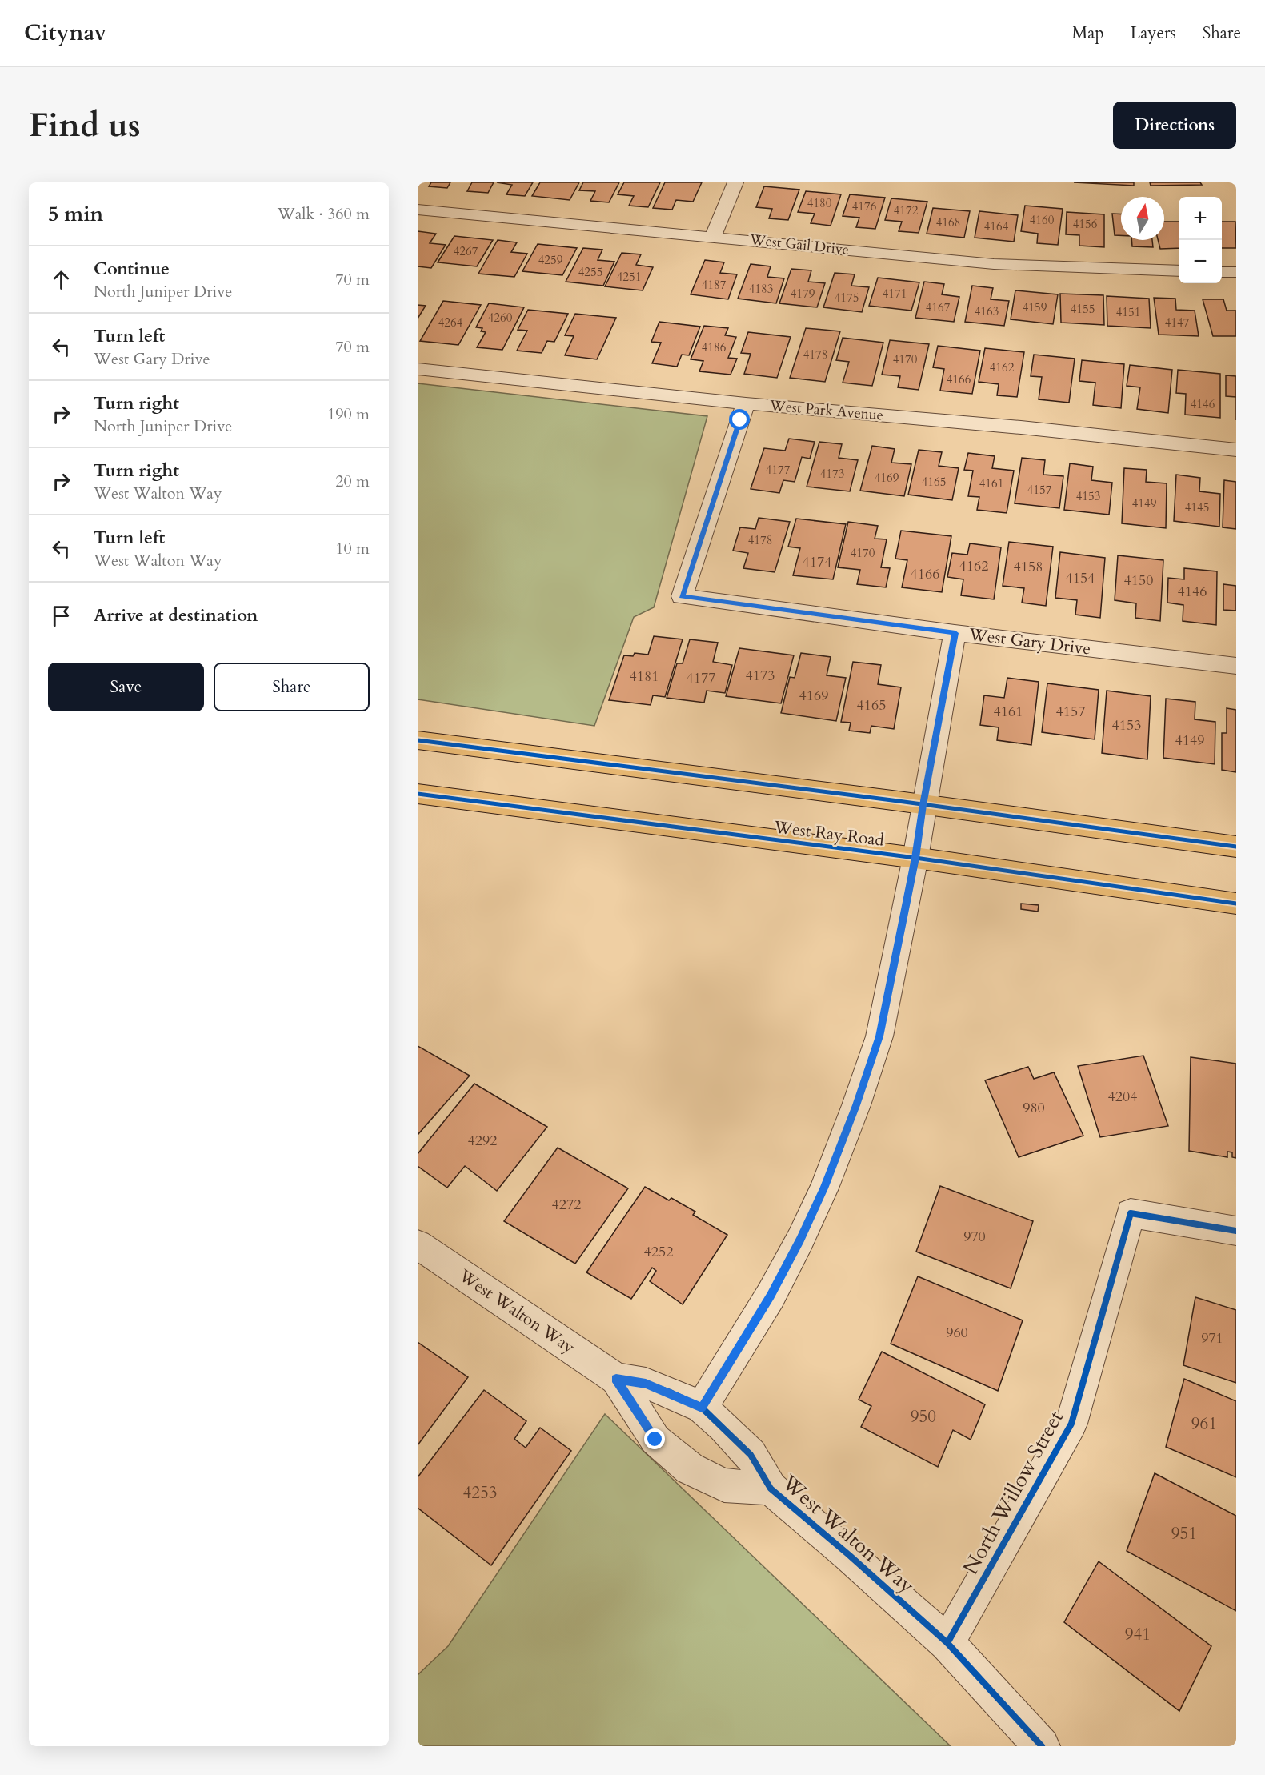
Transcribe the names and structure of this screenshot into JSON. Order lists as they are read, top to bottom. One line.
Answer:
{"streets":{"main road":["West Ray Road"],"street":["West Gail Drive","West Park Avenue","West Gary Drive","West Walton Way","North Willow Street"]},"crossings":[["West Park Avenue","West Gary Drive"],["West Walton Way","North Willow Street"]],"house_numbers":["4180","4176","4172","4160","4168","4156","4164","4267","4259","4255","4251","4187","4183","4179","4171","4175","4167","4159","4155","4163","4151","4260","4264","4147","4186","4178","4170","4162","4166","4146","4177","4173","4169","4165","4161","4157","4153","4149","4145","4178","4170","4174","4162","4158","4166","4154","4150","4146","4173","4181","4177","4169","4165","4161","4157","4153","4149","4204","980","4292","4272","970","4252","960","971","950","961","4253","951","941"],"north":"top","page":{"header":"Citynav","nav":["Map","Layers","Share"],"buttons":["Directions",["Save","Share"]],"title":"Find us","heading":["5 min","Walk · 360 m"],"map_buttons":["+","−"],"list":[["Continue","North Juniper Drive","70 m"],["Turn left","West Gary Drive","70 m"],["Turn right","North Juniper Drive","190 m"],["Turn right","West Walton Way","20 m"],["Turn left","West Walton Way","10 m"],"Arrive at destination"]}}
